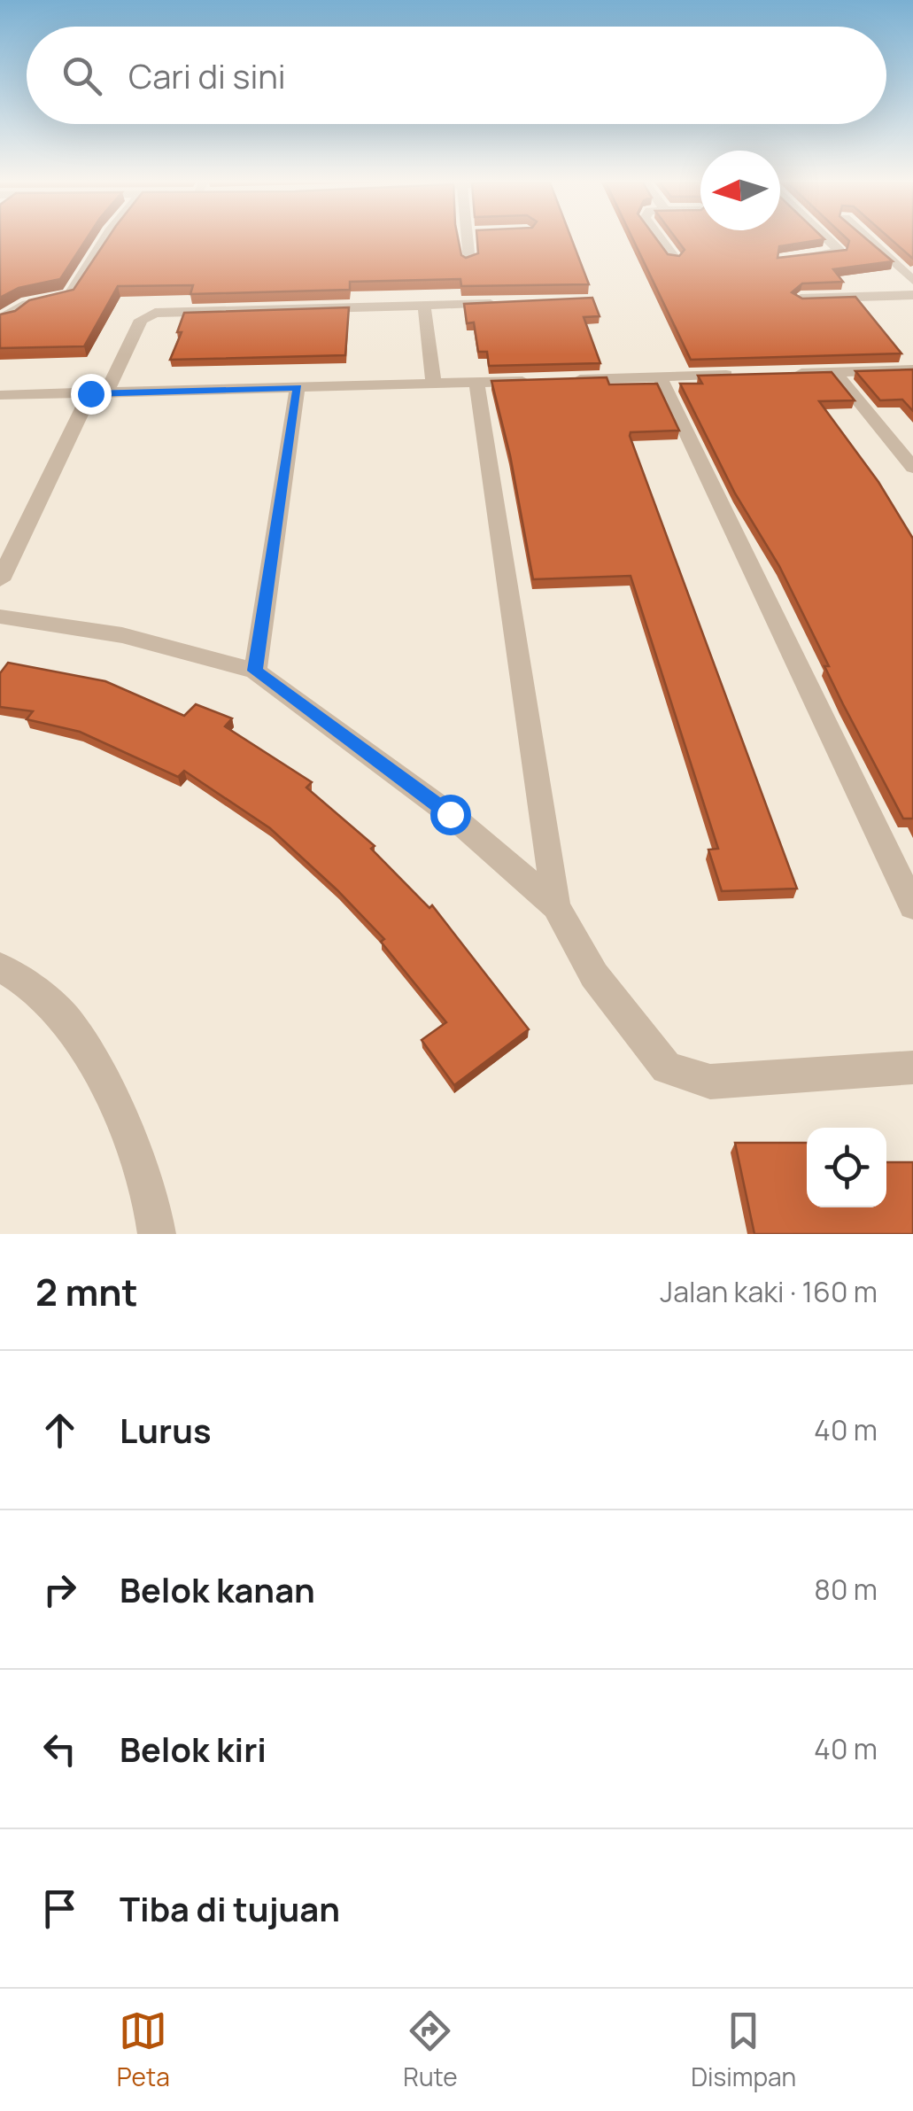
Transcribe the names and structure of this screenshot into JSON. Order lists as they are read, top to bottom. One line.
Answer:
{"north":"left","page":{"search":"Cari di sini","heading":["2 mnt","Jalan kaki · 160 m"],"list":[["Lurus","40 m"],["Belok kanan","80 m"],["Belok kiri","40 m"],"Tiba di tujuan"],"nav":["Peta","Rute","Disimpan"]}}
